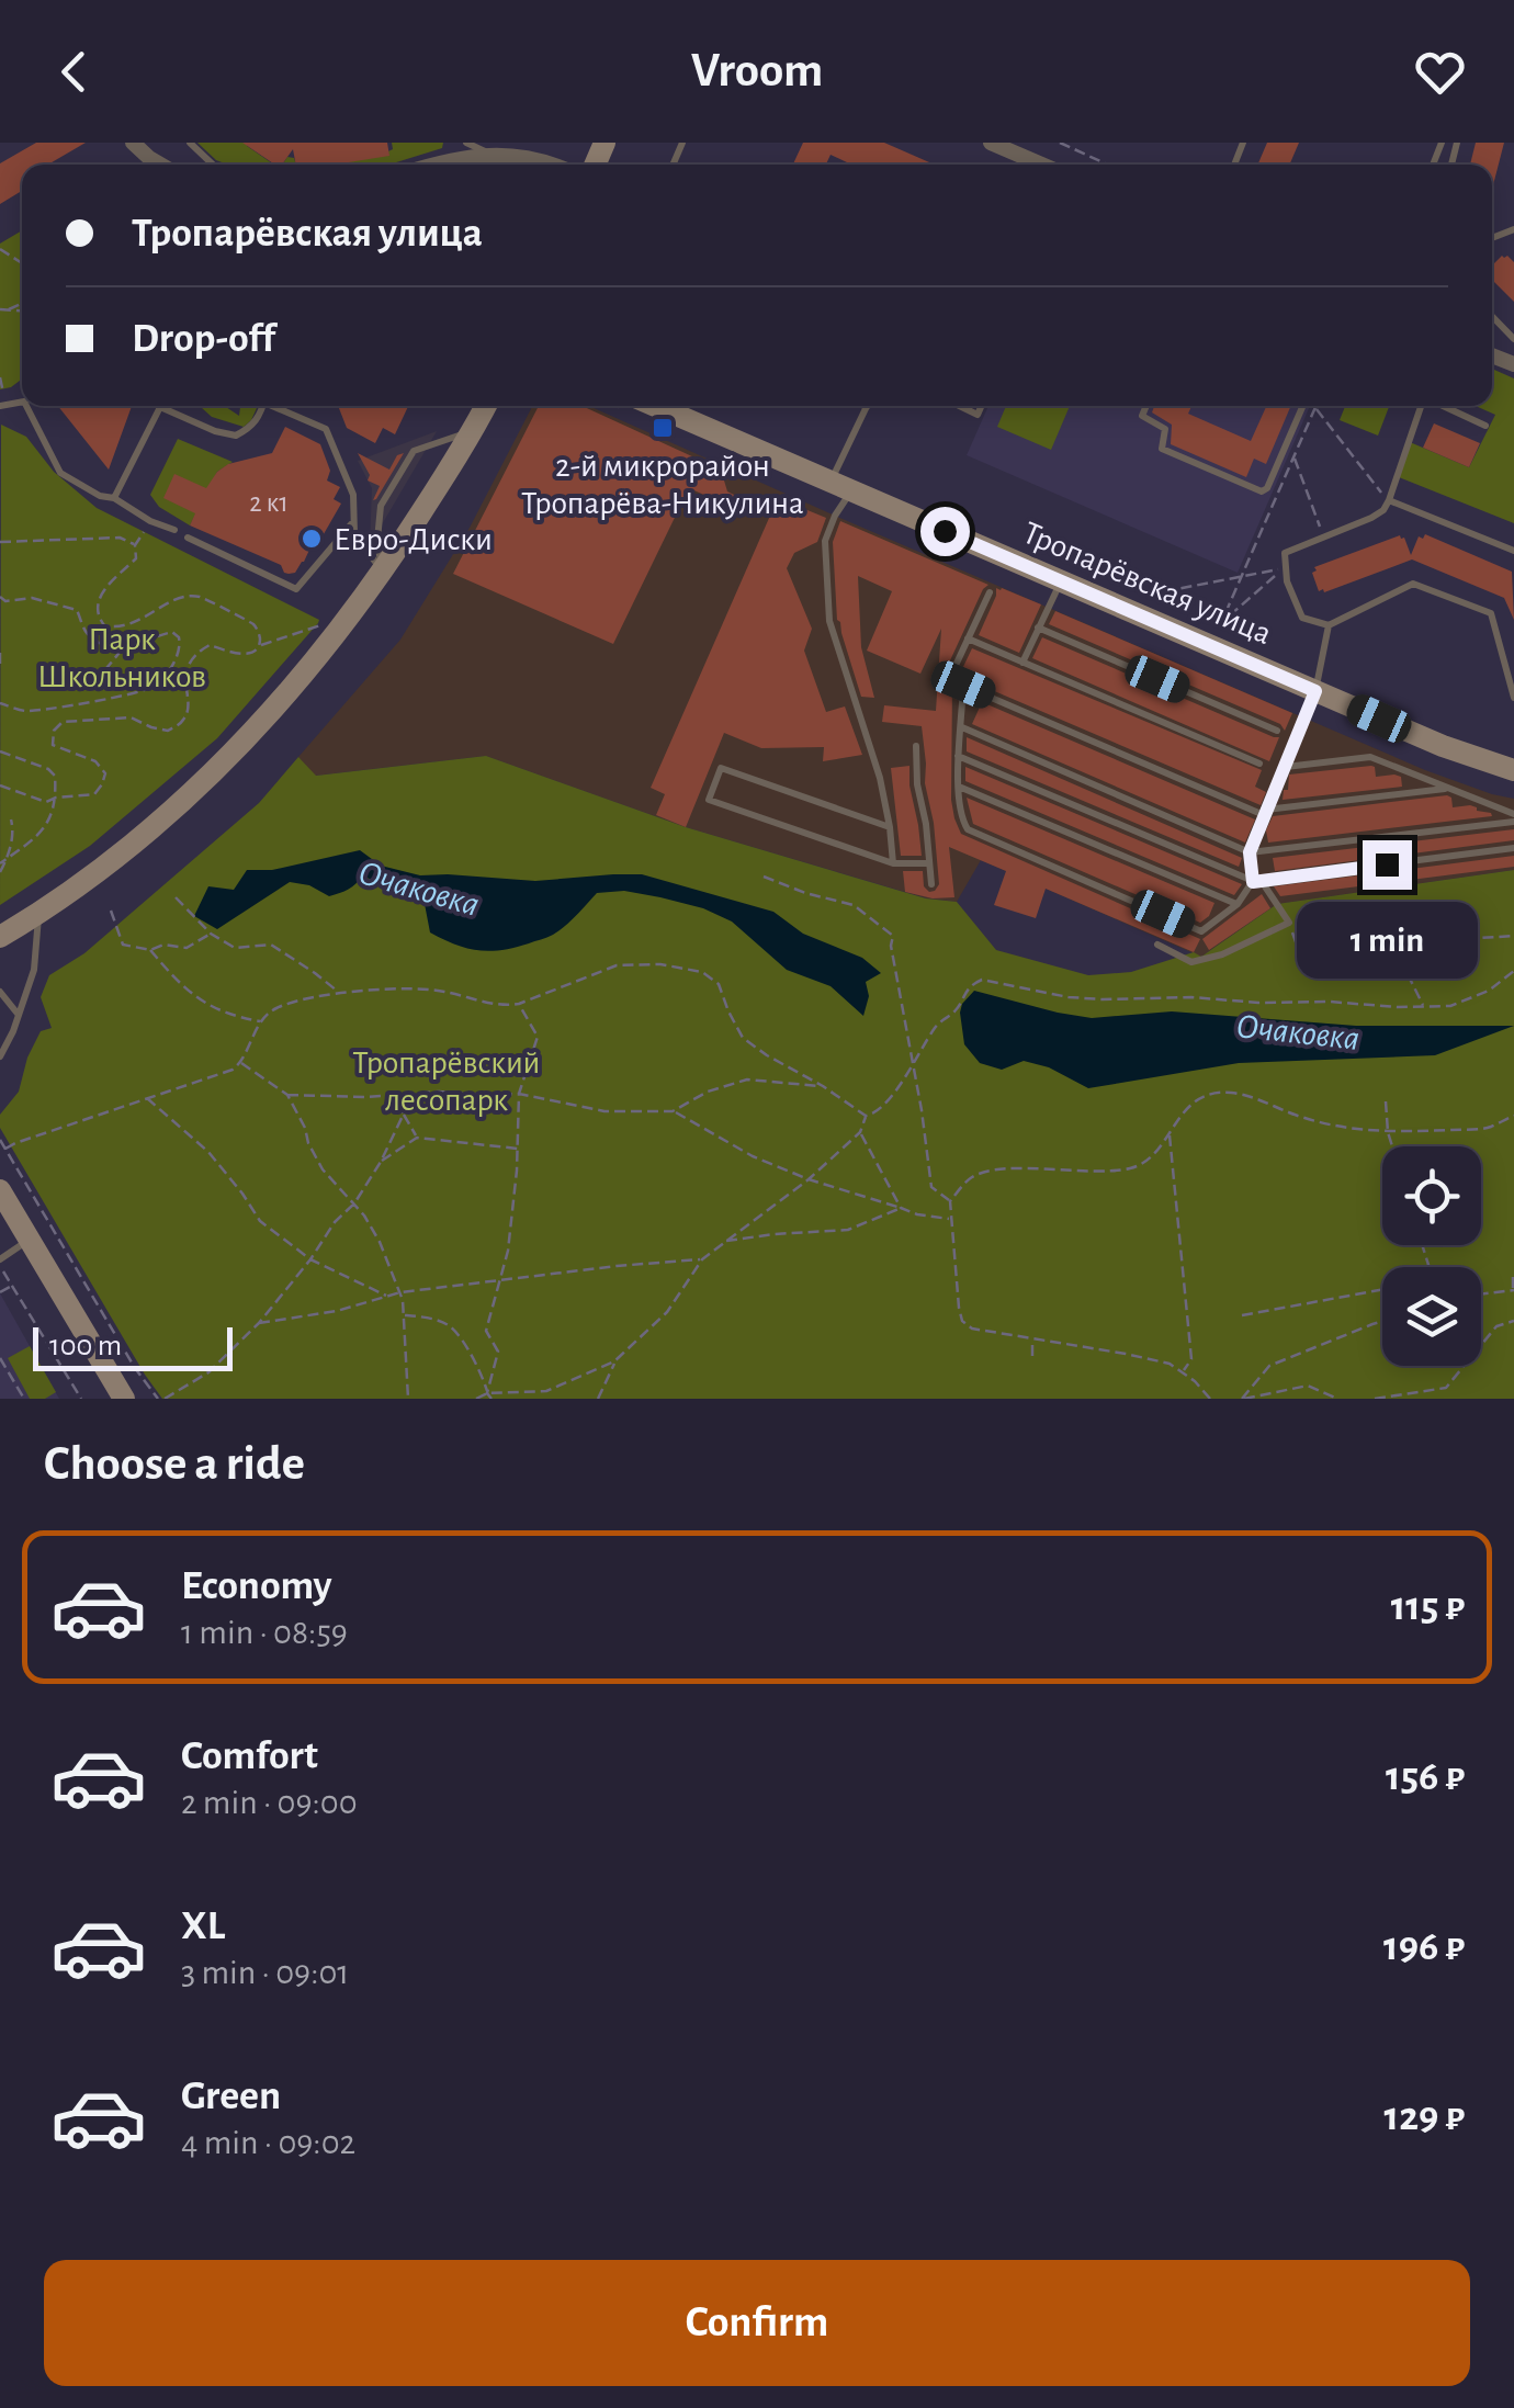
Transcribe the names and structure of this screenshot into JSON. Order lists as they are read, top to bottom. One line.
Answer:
{"streets":{"street":["Тропарёвская улица"]},"water":["Очаковка"],"parks":["Парк Школьников","Тропарёвский лесопарк"],"places":{"transit":["2-й микрорайон Тропарёва-Никулина"],"other":["Евро-Диски"]},"house_numbers":["2 к1"],"scale_bar":"100 m","page":{"header":"Vroom","banner":["Тропарёвская улица","Drop-off"],"bubble":"1 min","scale":"100 m","heading":"Choose a ride","list":[{"name":"Economy","note":"1 min · 08:59","value":"115 ₽"},{"name":"Comfort","note":"2 min · 09:00","value":"156 ₽"},{"name":"XL","note":"3 min · 09:01","value":"196 ₽"},{"name":"Green","note":"4 min · 09:02","value":"129 ₽"}],"buttons":"Confirm"}}
